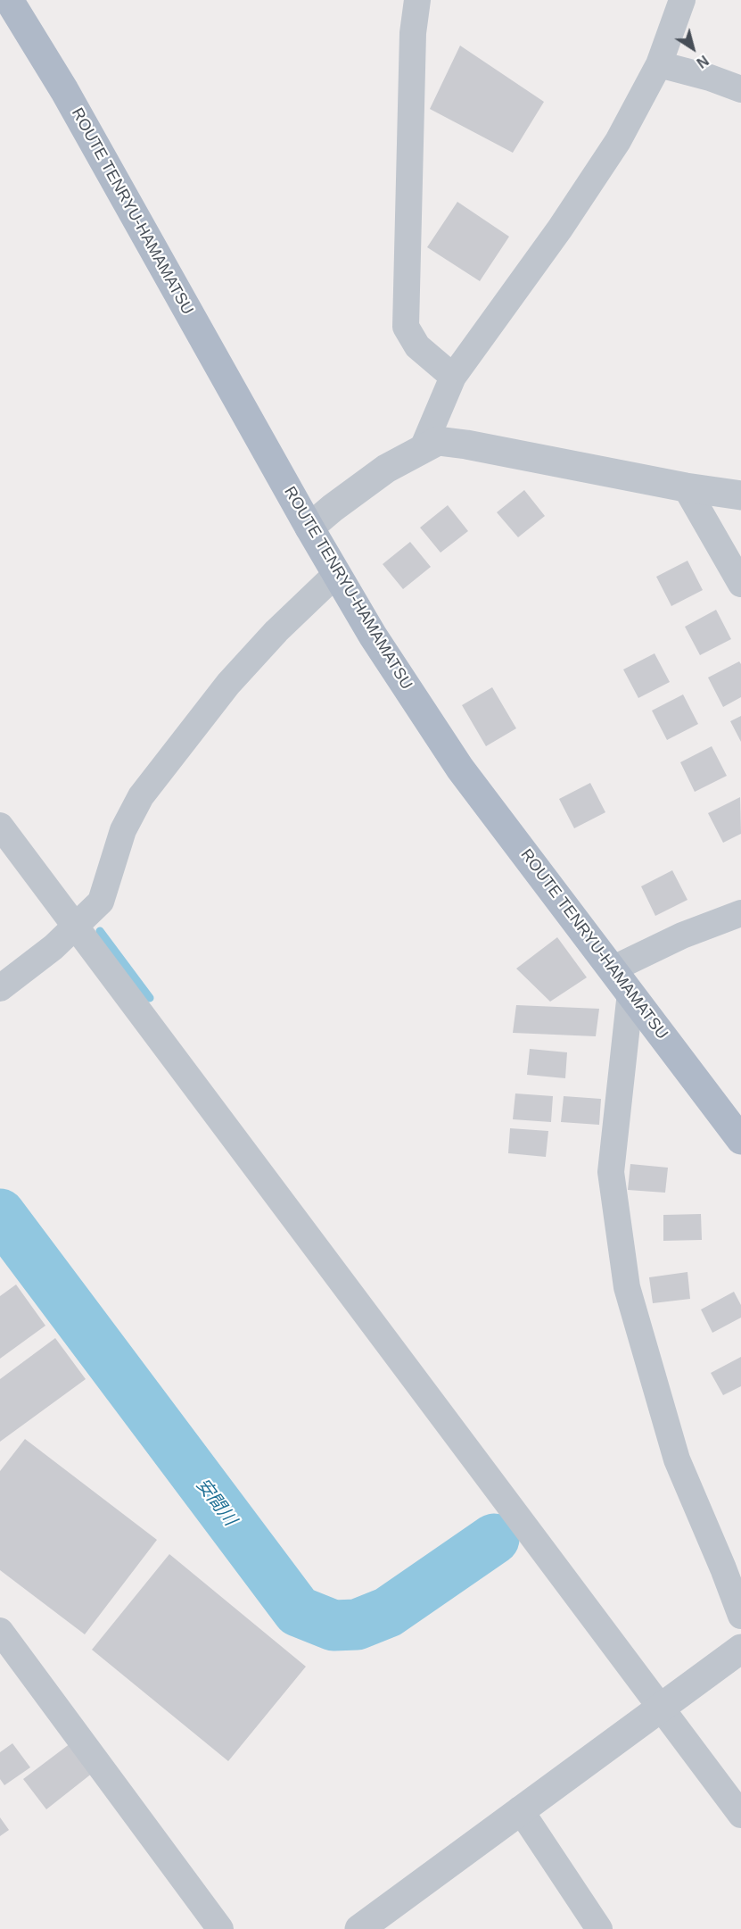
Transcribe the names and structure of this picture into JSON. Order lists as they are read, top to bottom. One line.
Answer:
{"streets":{"main road":["ROUTE TENRYU-HAMAMATSU"]},"water":["安間川"],"north":"bottom right"}
